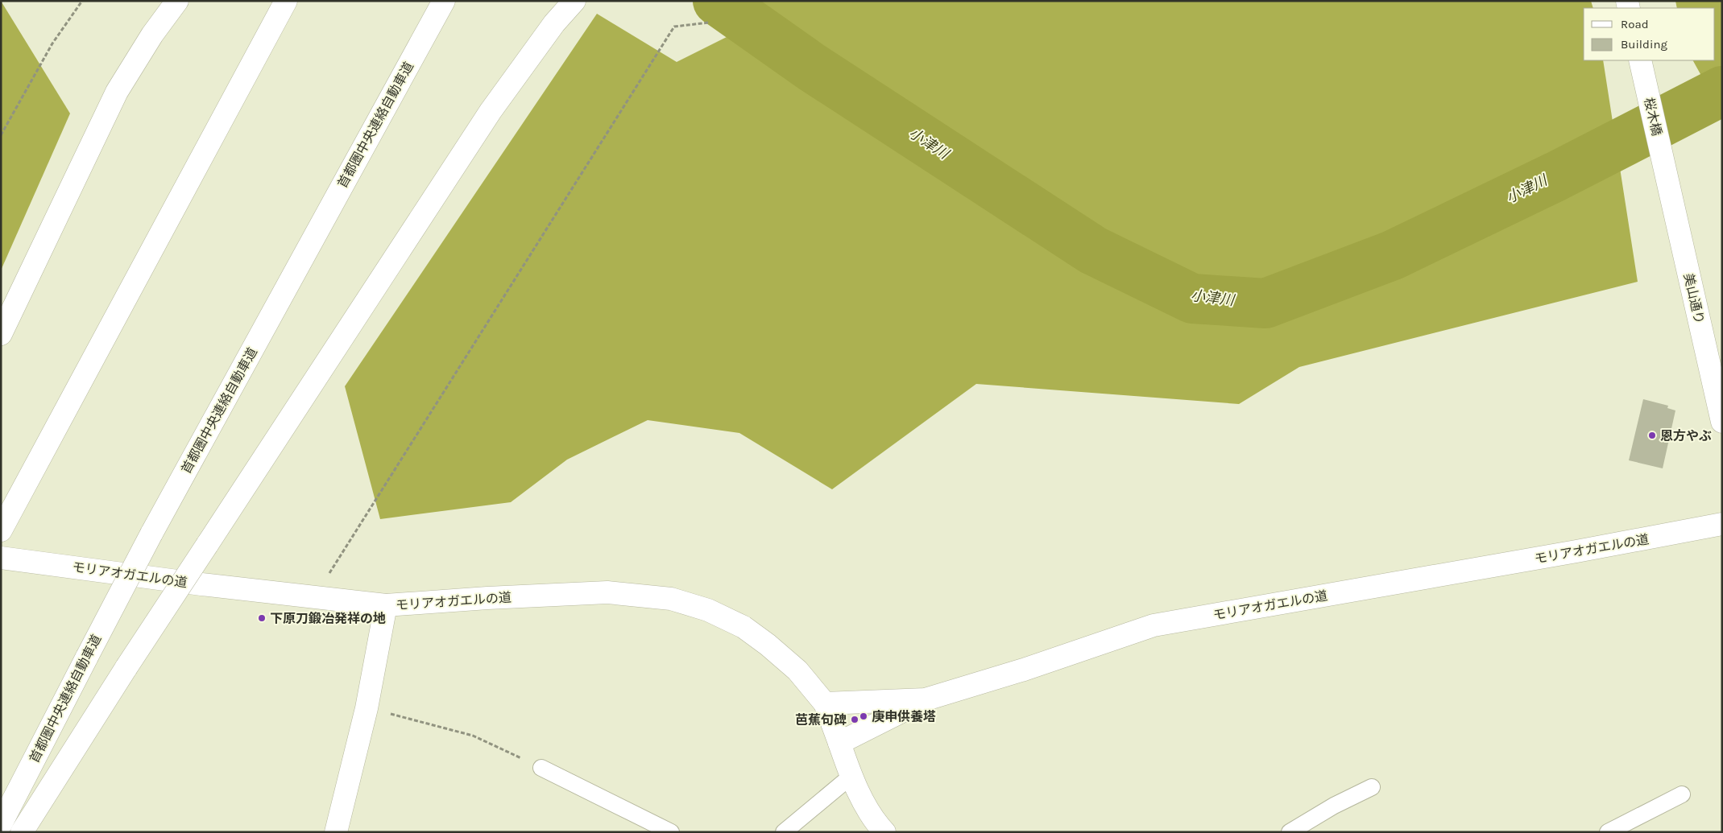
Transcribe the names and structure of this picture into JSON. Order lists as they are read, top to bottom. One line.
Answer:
{"streets":{"main road":["桜木橋","首都圏中央連絡自動車道","美山通り","モリアオガエルの道"]},"crossings":[["桜木橋","美山通り"]],"water":["小津川"],"places":["恩方やぶ","下原刀鍛冶発祥の地","庚申供養塔","芭蕉句碑"],"legend":["Road","Building"]}
